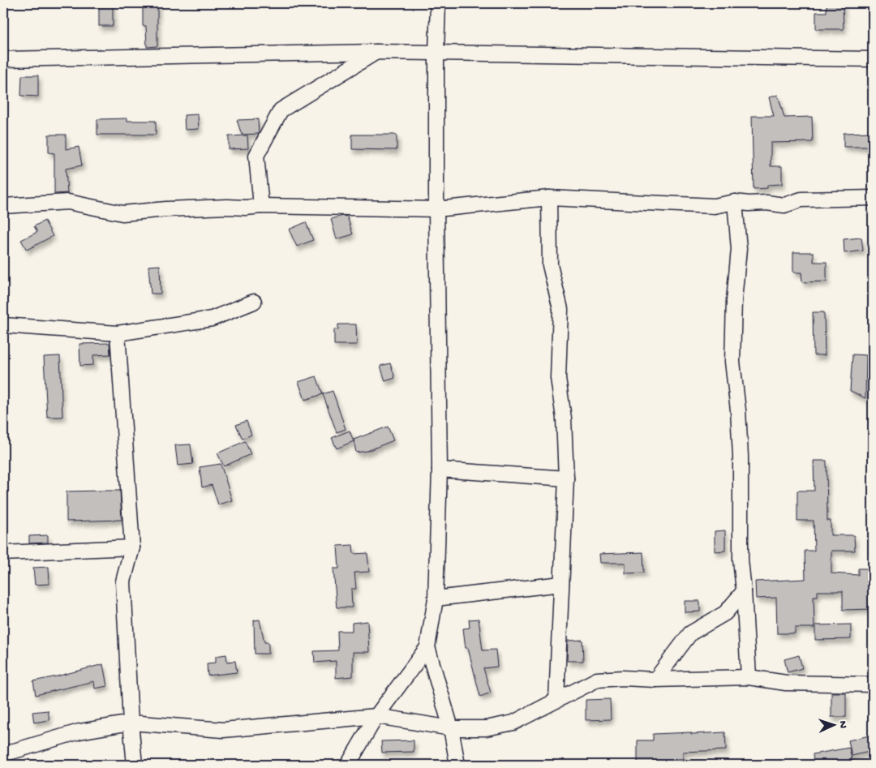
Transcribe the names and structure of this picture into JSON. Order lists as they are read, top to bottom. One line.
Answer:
{"north":"right"}
